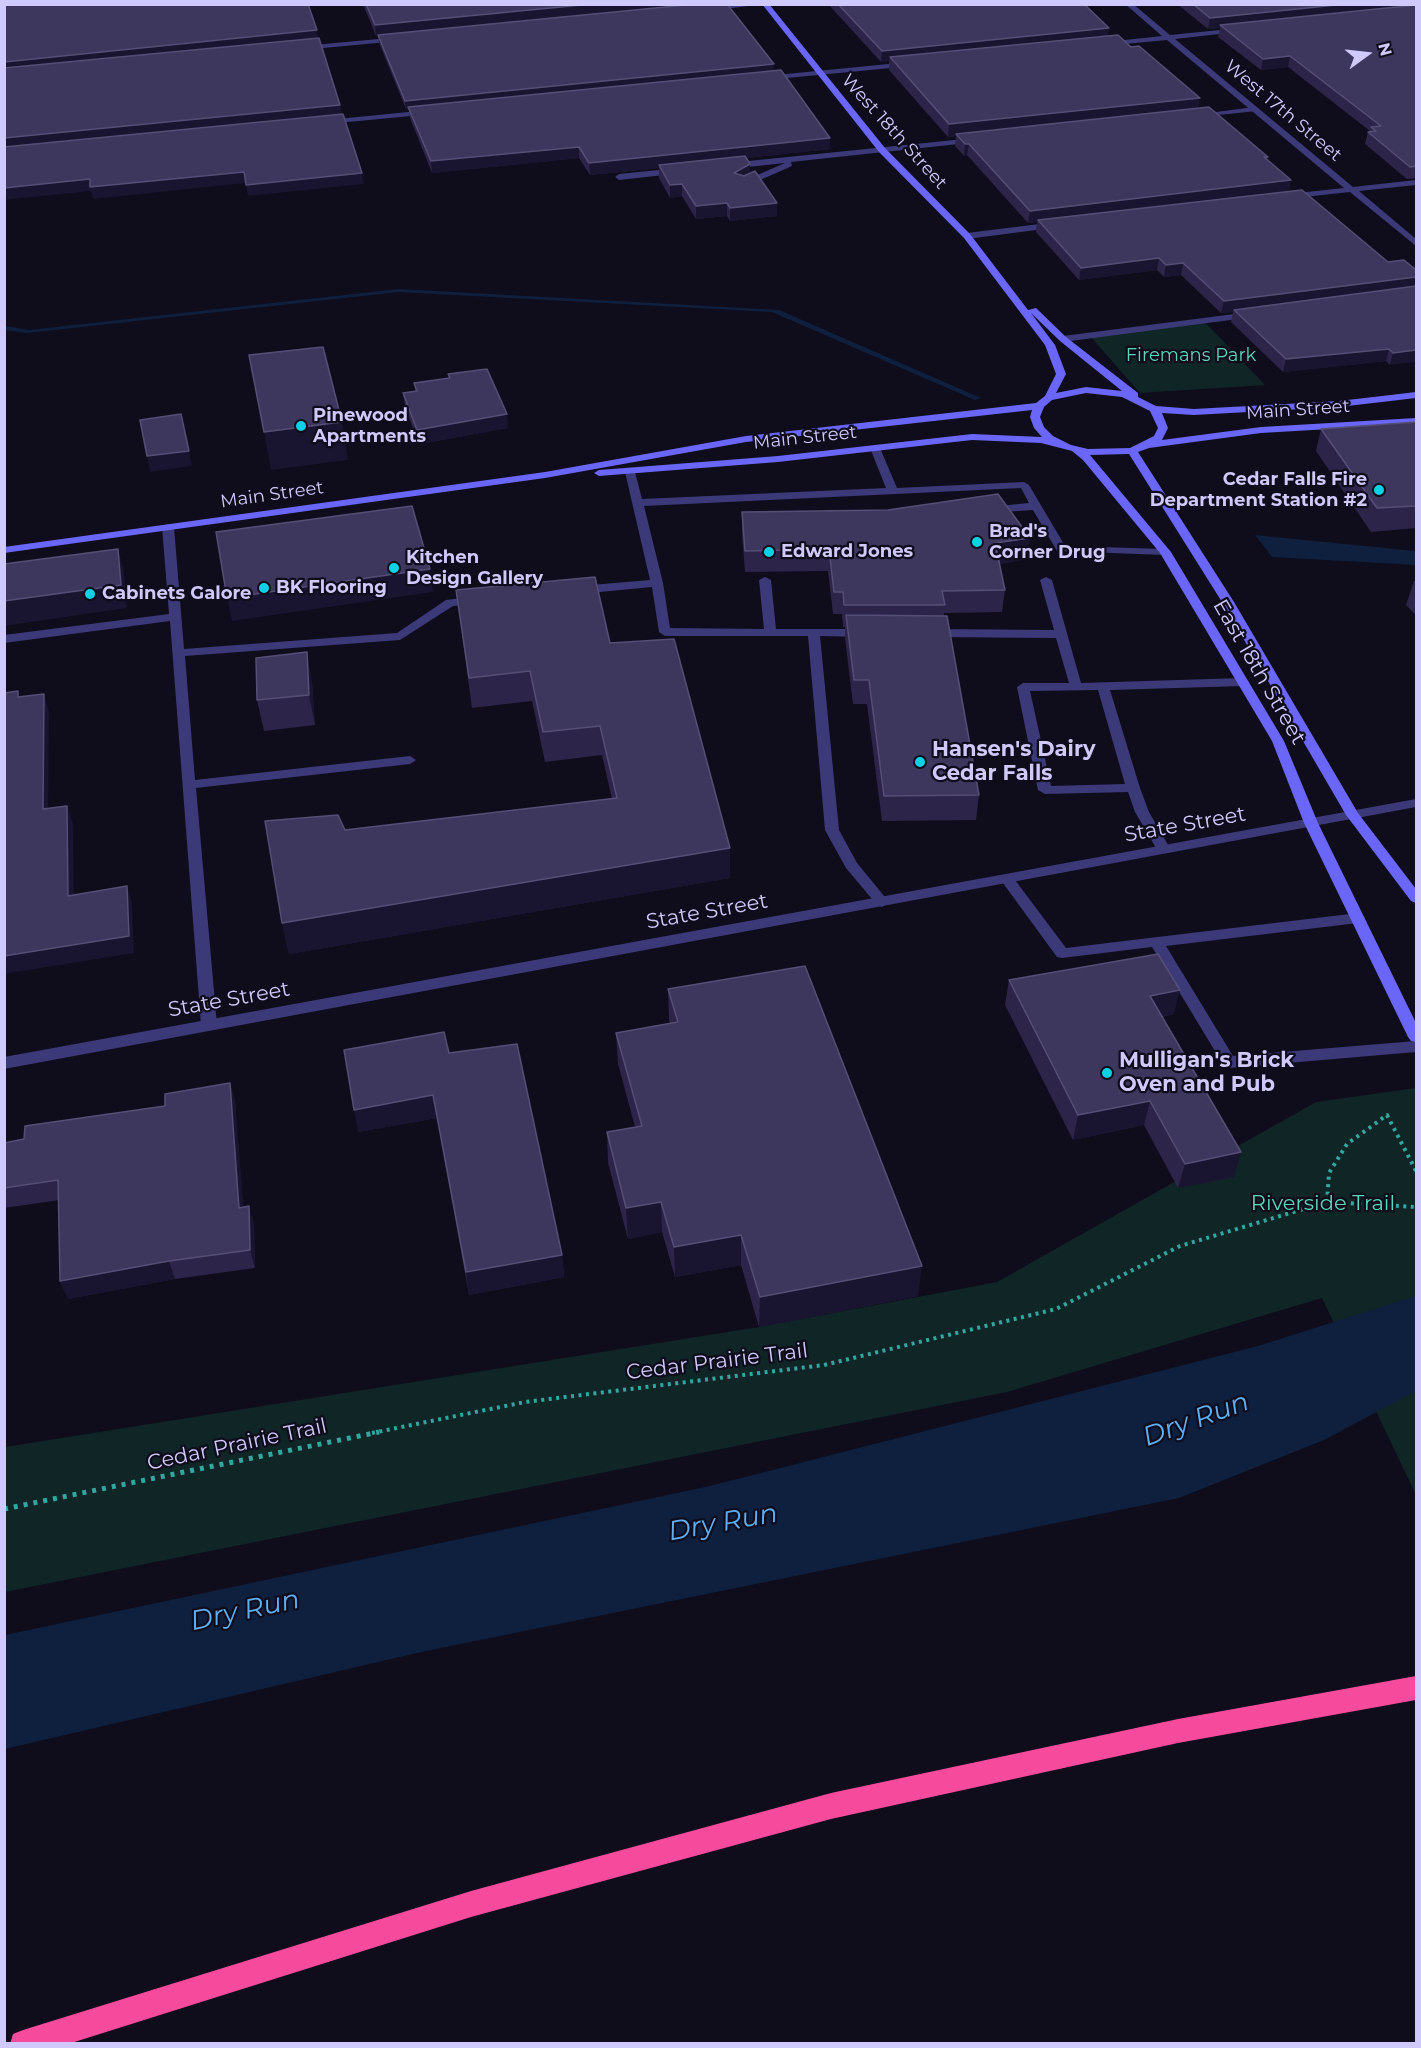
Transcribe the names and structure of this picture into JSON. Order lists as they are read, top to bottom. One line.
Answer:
{"streets":{"main road":["West 18th Street","Main Street","East 18th Street"],"street":["West 17th Street","State Street"],"path":["Cedar Prairie Trail"]},"crossings":[["Main Street","East 18th Street"],["East 18th Street","State Street"]],"water":["Dry Run"],"parks":["Firemans Park","Riverside Trail"],"places":["Pinewood Apartments","Cedar Falls Fire Department Station #2","Brad's Corner Drug","Edward Jones","Kitchen Design Gallery","BK Flooring","Cabinets Galore","Hansen's Dairy Cedar Falls","Mulligan's Brick Oven and Pub"],"north":"right"}
